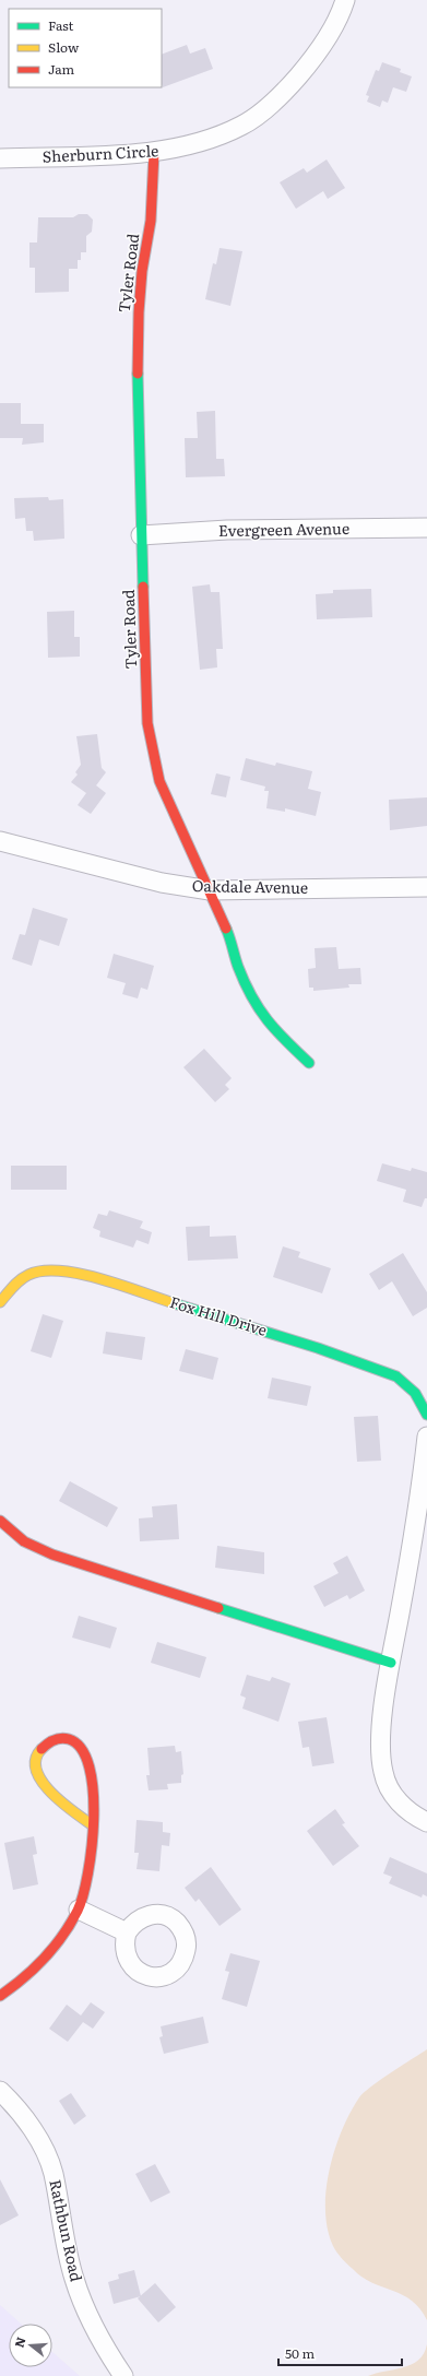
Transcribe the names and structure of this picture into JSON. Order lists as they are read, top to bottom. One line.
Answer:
{"streets":{"street":["Sherburn Circle","Tyler Road","Evergreen Avenue","Oakdale Avenue","Fox Hill Drive","Rathbun Road"]},"crossings":[["Sherburn Circle","Tyler Road"],["Tyler Road","Evergreen Avenue"],["Tyler Road","Oakdale Avenue"]],"legend":["Fast","Slow","Jam"],"scale_bar":"50 m","north":"left"}
